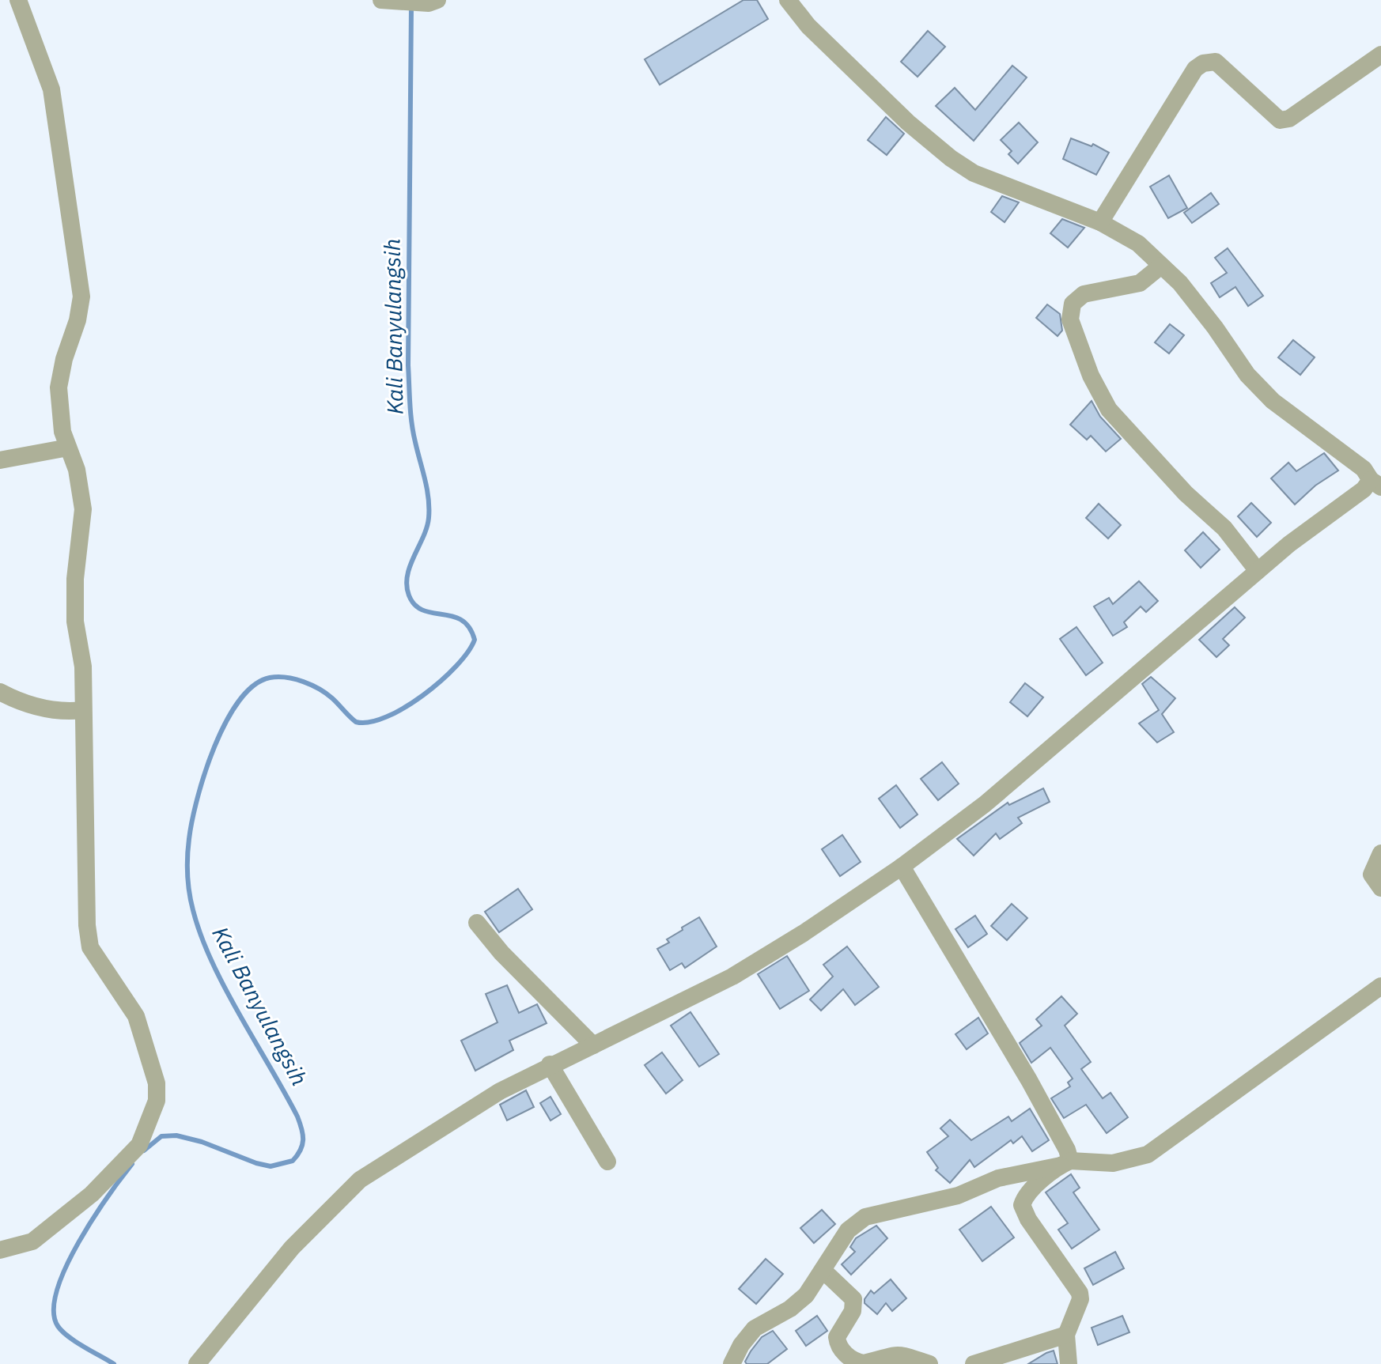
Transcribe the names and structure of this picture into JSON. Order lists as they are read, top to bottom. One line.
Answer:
{"water":["Kali Banyulangsih"]}
